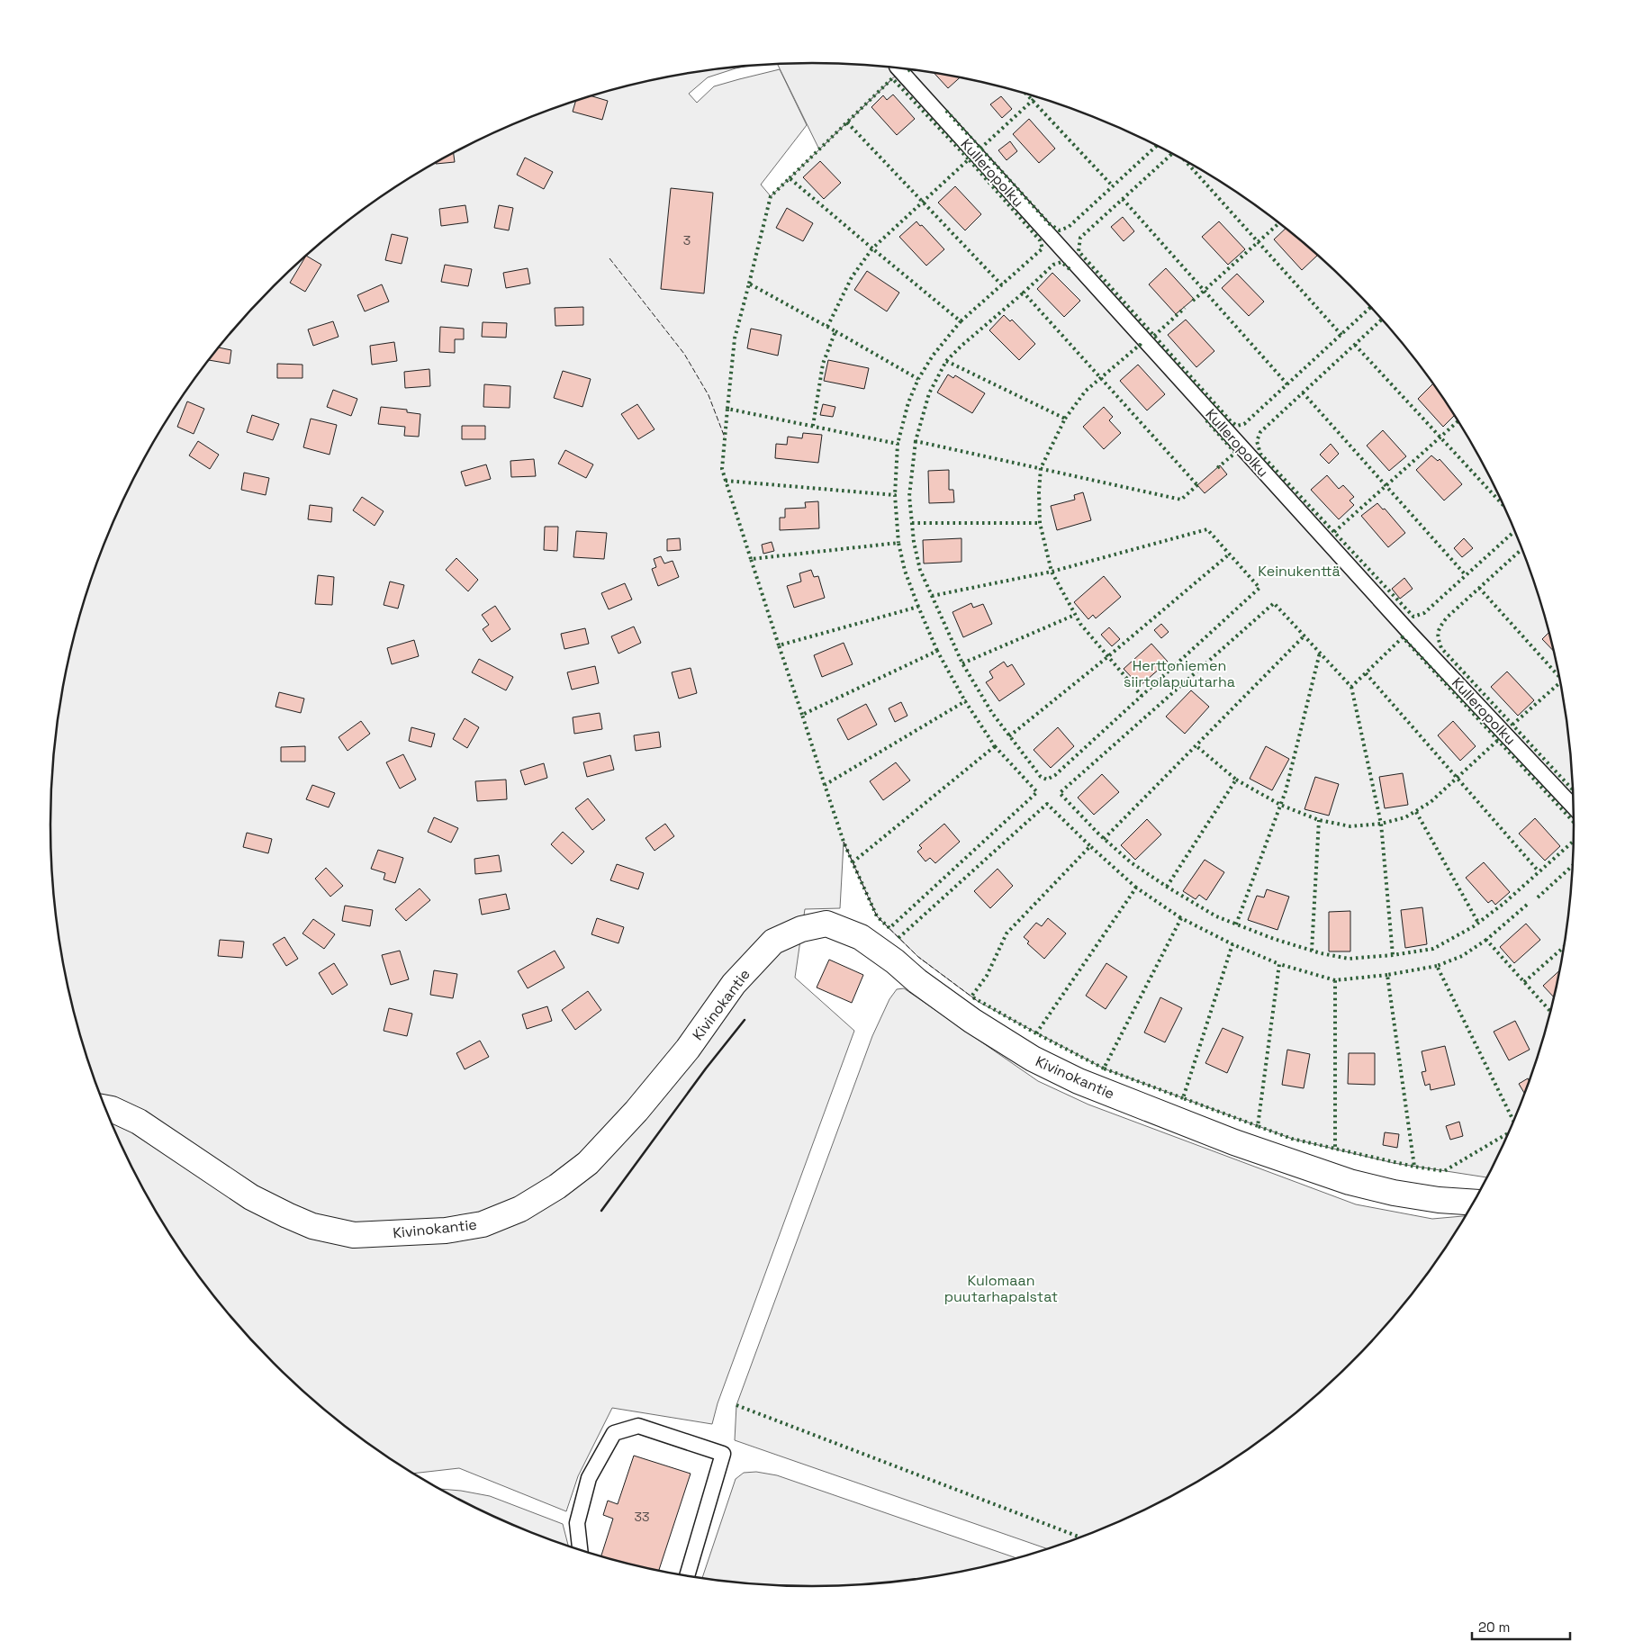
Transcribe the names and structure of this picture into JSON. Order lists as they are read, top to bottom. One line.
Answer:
{"streets":{"street":["Kivinokantie"],"lane":["Kulleropolku"]},"parks":["Keinukenttä","Herttoniemen siirtolapuutarha","Kulomaan puutarhapalstat"],"house_numbers":["3","33"],"scale_bar":"20 m"}
